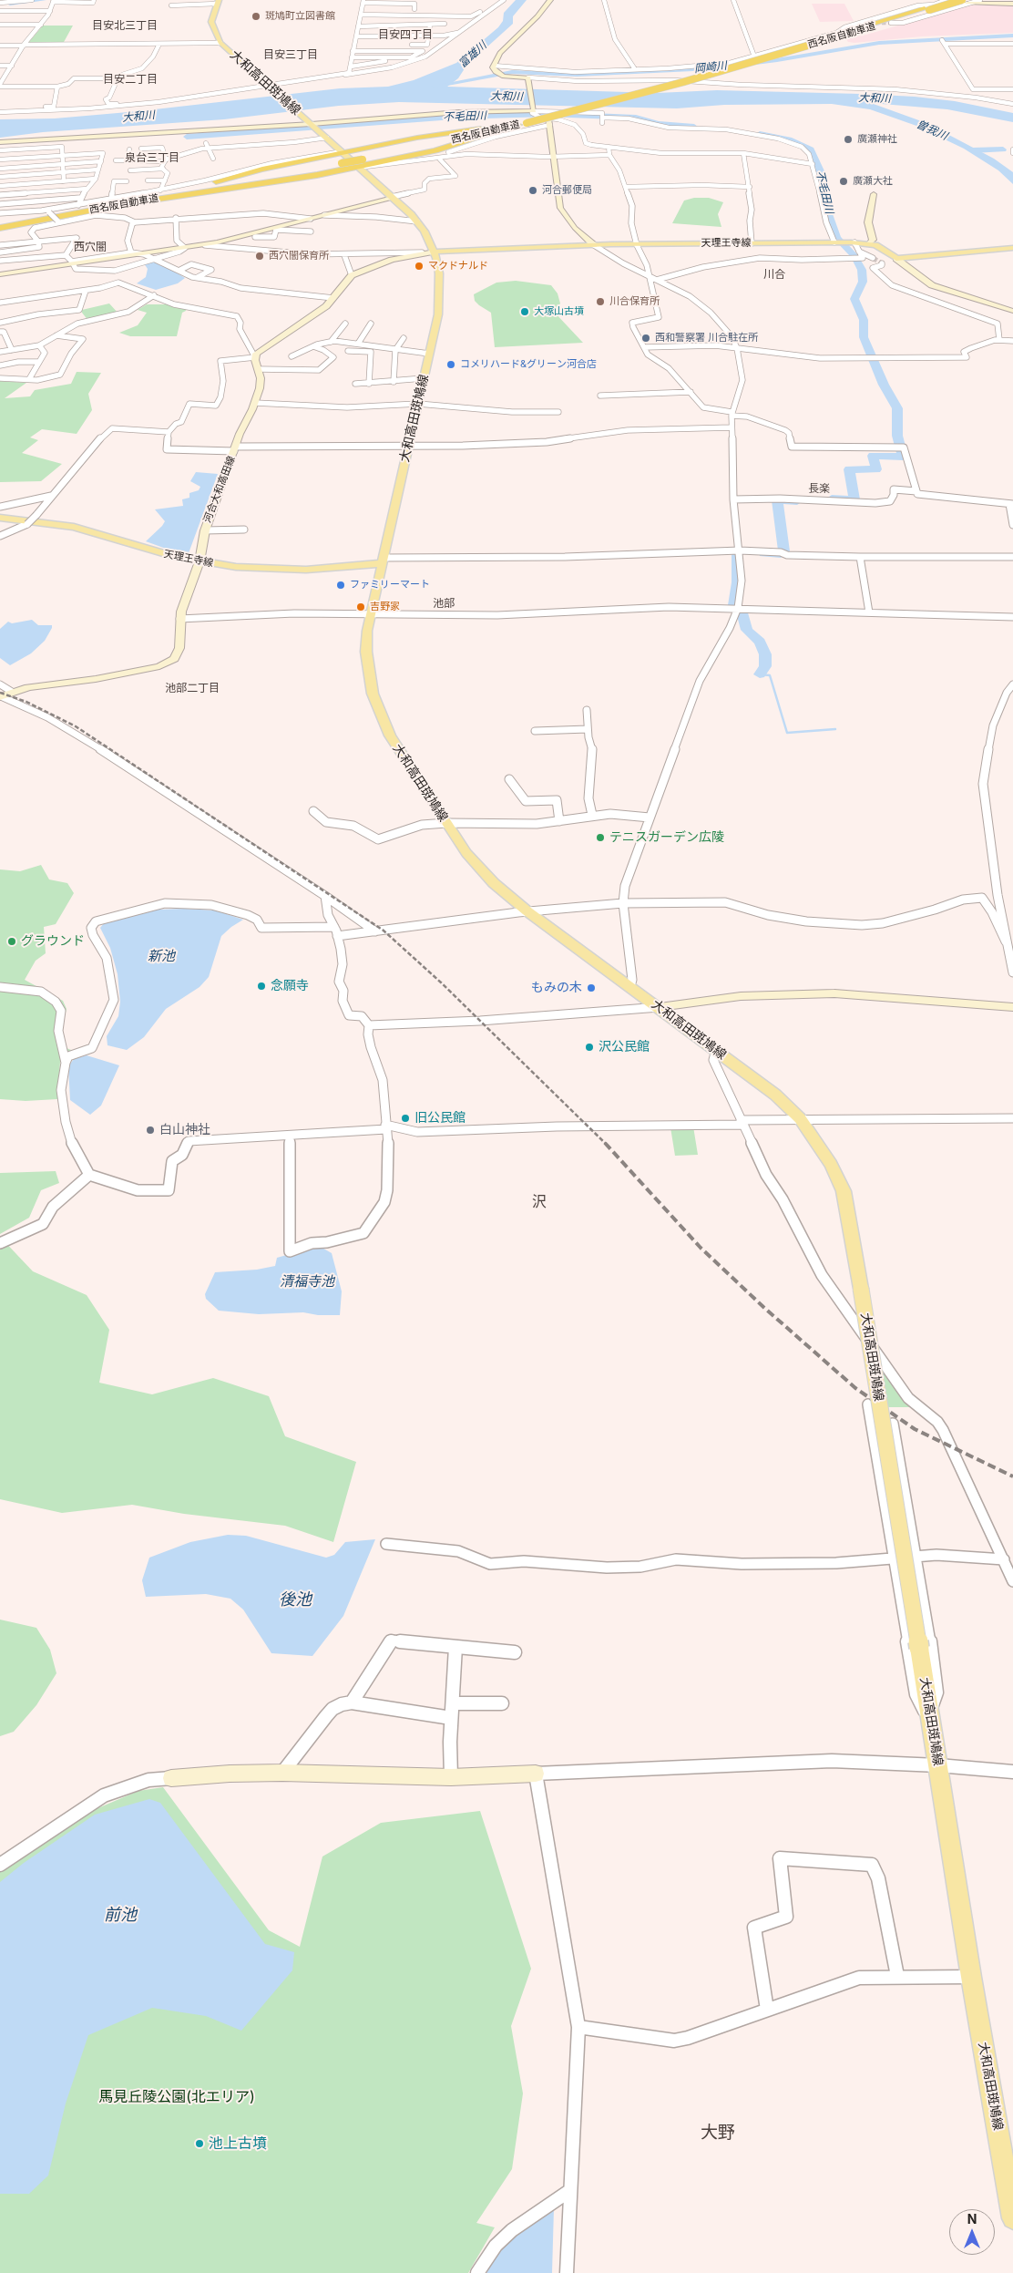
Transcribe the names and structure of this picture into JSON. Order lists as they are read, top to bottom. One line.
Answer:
{"streets":{"highway":["西名阪自動車道"],"main road":["大和高田斑鳩線","天理王寺線"],"street":["河合大和高田線"]},"crossings":[["西名阪自動車道","大和高田斑鳩線"],["大和高田斑鳩線","天理王寺線"],["天理王寺線","河合大和高田線"]],"districts":["目安北三丁目","目安四丁目","目安三丁目","目安二丁目","泉台三丁目","西穴闇","川合","長楽","池部","池部二丁目","沢","大野"],"water":["富雄川","岡崎川","大和川","不毛田川","曽我川","新池","清福寺池","後池","前池"],"parks":["馬見丘陵公園(北エリア)"],"places":["斑鳩町立図書館","廣瀬神社","廣瀬大社","河合郵便局","西穴闇保育所","マクドナルド","川合保育所","大塚山古墳","西和警察署 川合駐在所","コメリハード&グリーン河合店","ファミリーマート","吉野家","テニスガーデン広陵","グラウンド","念願寺","もみの木","沢公民館","旧公民館","白山神社","池上古墳"],"north":"top"}
